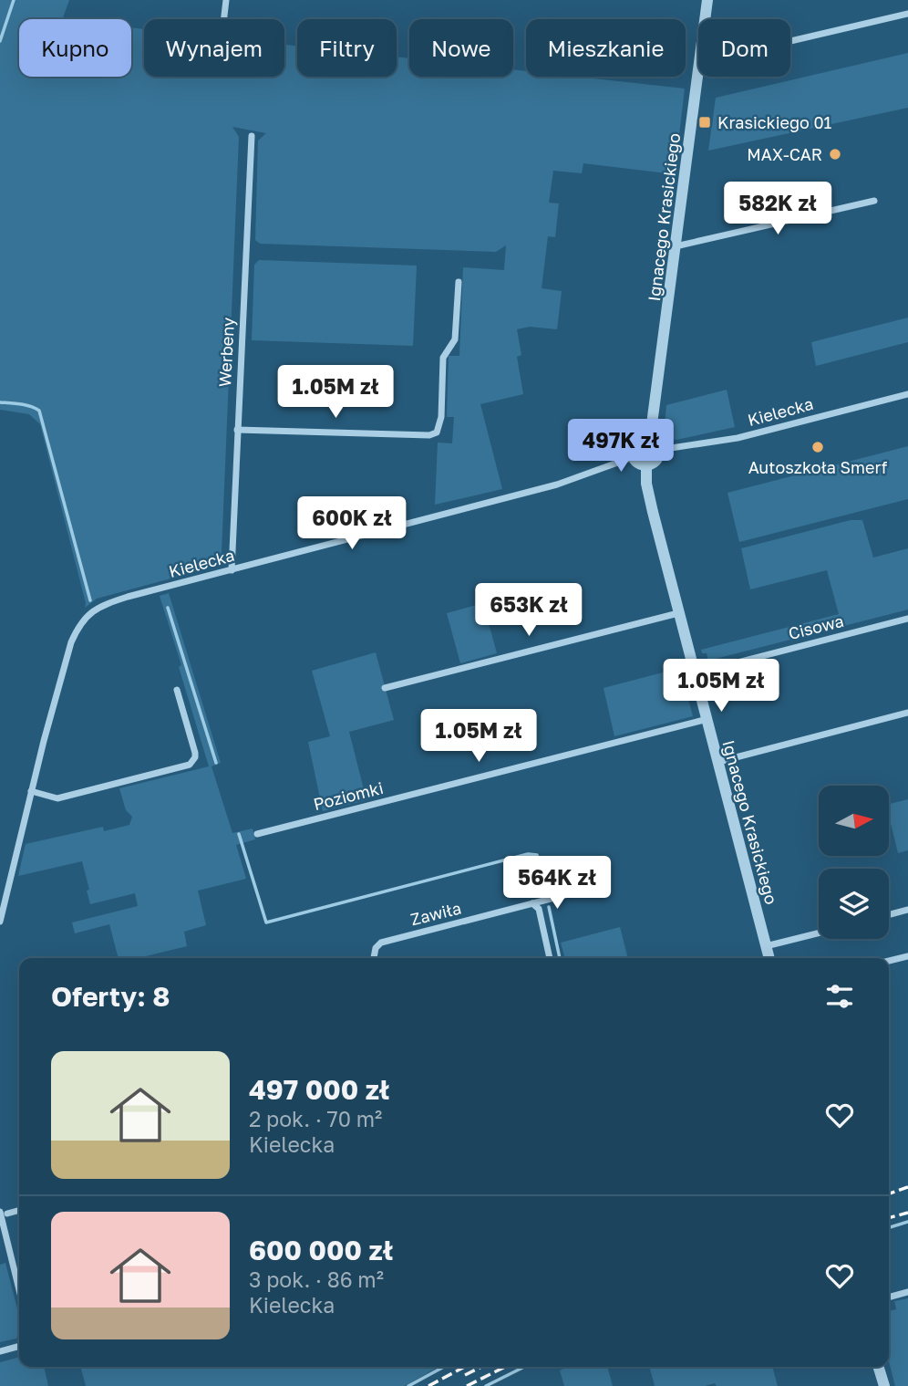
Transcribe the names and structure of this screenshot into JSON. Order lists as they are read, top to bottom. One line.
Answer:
{"streets":{"street":["Ignacego Krasickiego","Werbeny","Kielecka","Cisowa","Poziomki","Zawiła"]},"crossings":[["Ignacego Krasickiego","Kielecka"],["Ignacego Krasickiego","Cisowa"],["Ignacego Krasickiego","Poziomki"],["Werbeny","Kielecka"]],"places":{"transit":["Krasickiego 01"],"other":["MAX-CAR","Autoszkoła Smerf"]},"north":"right","page":{"chip":["Kupno","Wynajem","Filtry","Nowe","Mieszkanie","Dom"],"price":["582K zł","1.05M zł","497K zł","600K zł","653K zł","1.05M zł","1.05M zł","564K zł"],"heading":"Oferty: 8","list":[{"name":"497 000 zł","note":"2 pok. · 70 m² · Kielecka"},{"name":"600 000 zł","note":"3 pok. · 86 m² · Kielecka"}]}}
